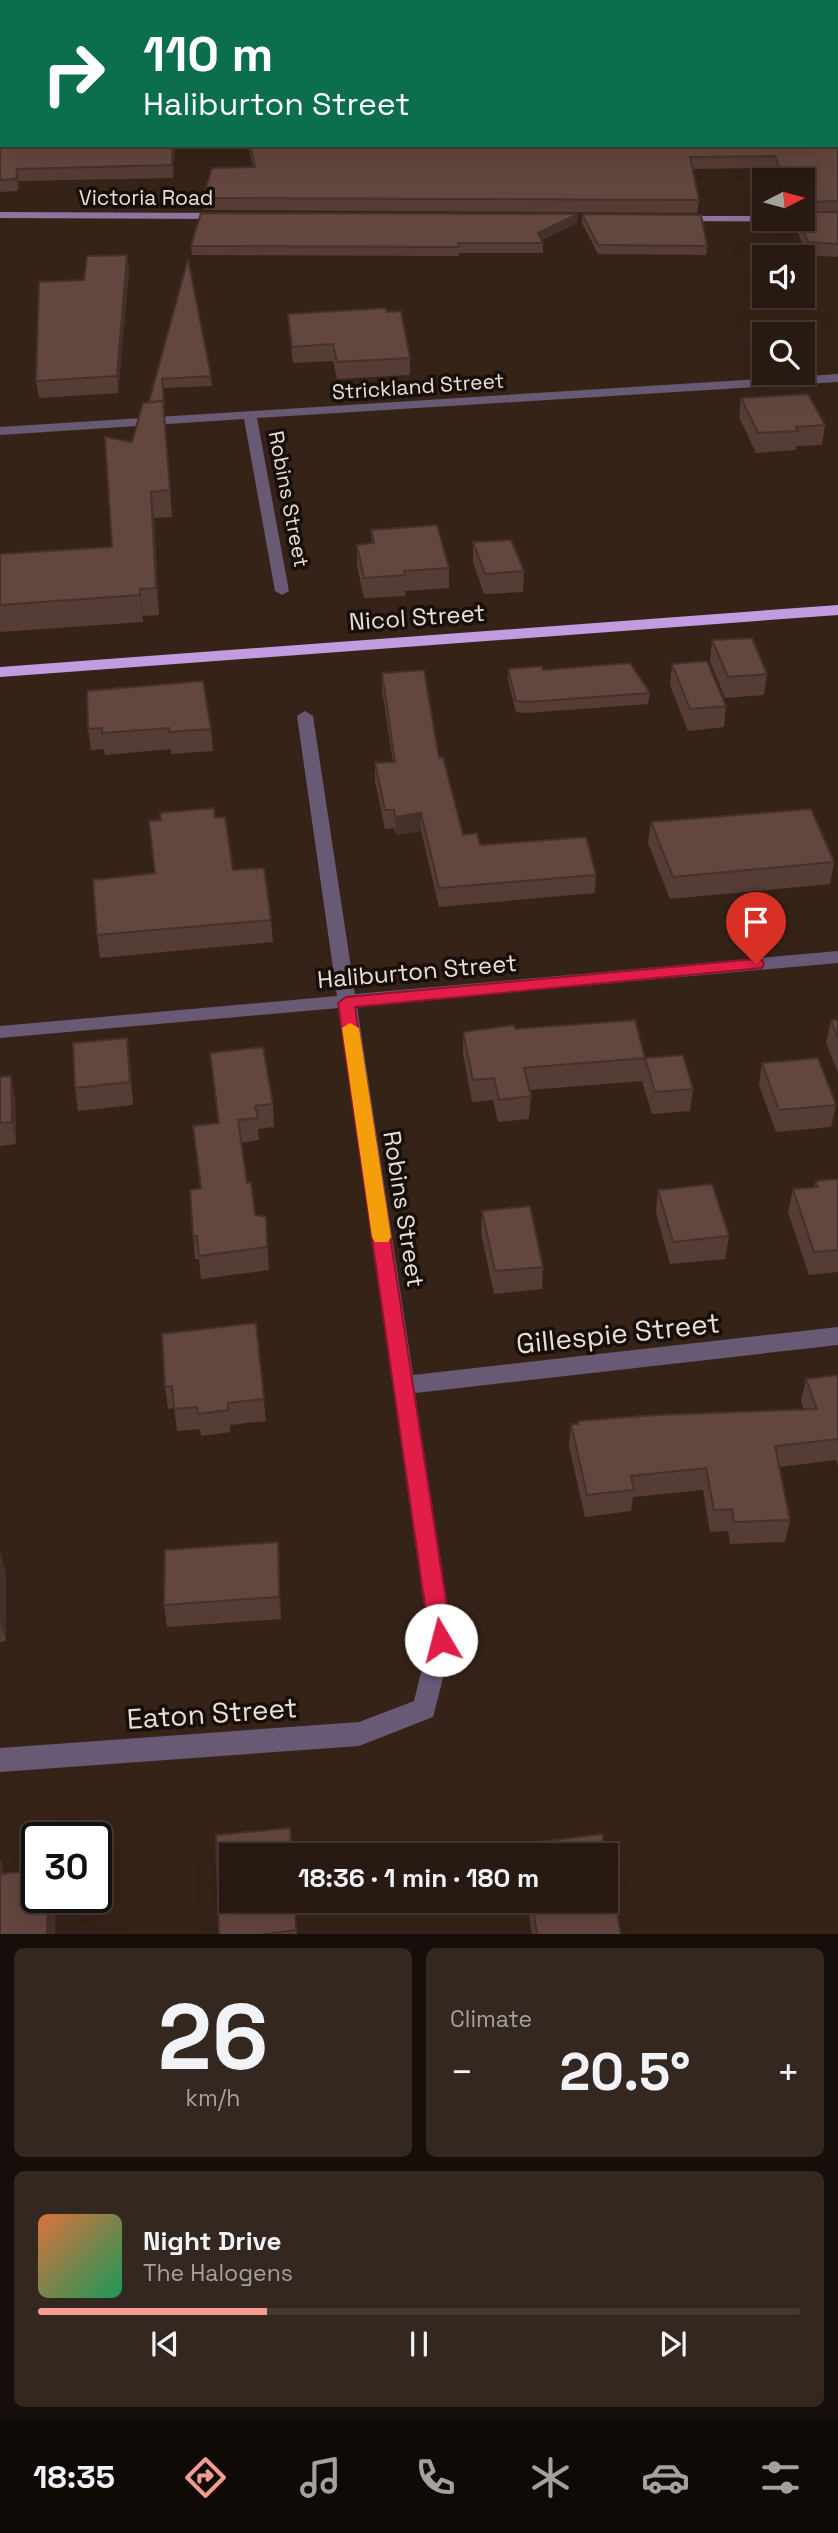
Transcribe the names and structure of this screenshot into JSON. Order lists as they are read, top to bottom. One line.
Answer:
{"streets":{"highway":["Nicol Street"],"street":["Victoria Road","Strickland Street","Robins Street","Haliburton Street","Gillespie Street","Eaton Street"]},"crossings":[["Strickland Street","Robins Street"],["Robins Street","Haliburton Street"],["Robins Street","Gillespie Street"],["Robins Street","Eaton Street"]],"north":"right","page":{"turn":["110 m","Haliburton Street"],"limit":"30","trip":"18:36 · 1 min · 180 m","tile":[["26","km/h"],"Climate"],"heat":["−","20.5°","+"],"song":["Night Drive","The Halogens"],"tabs":"18:35"}}
